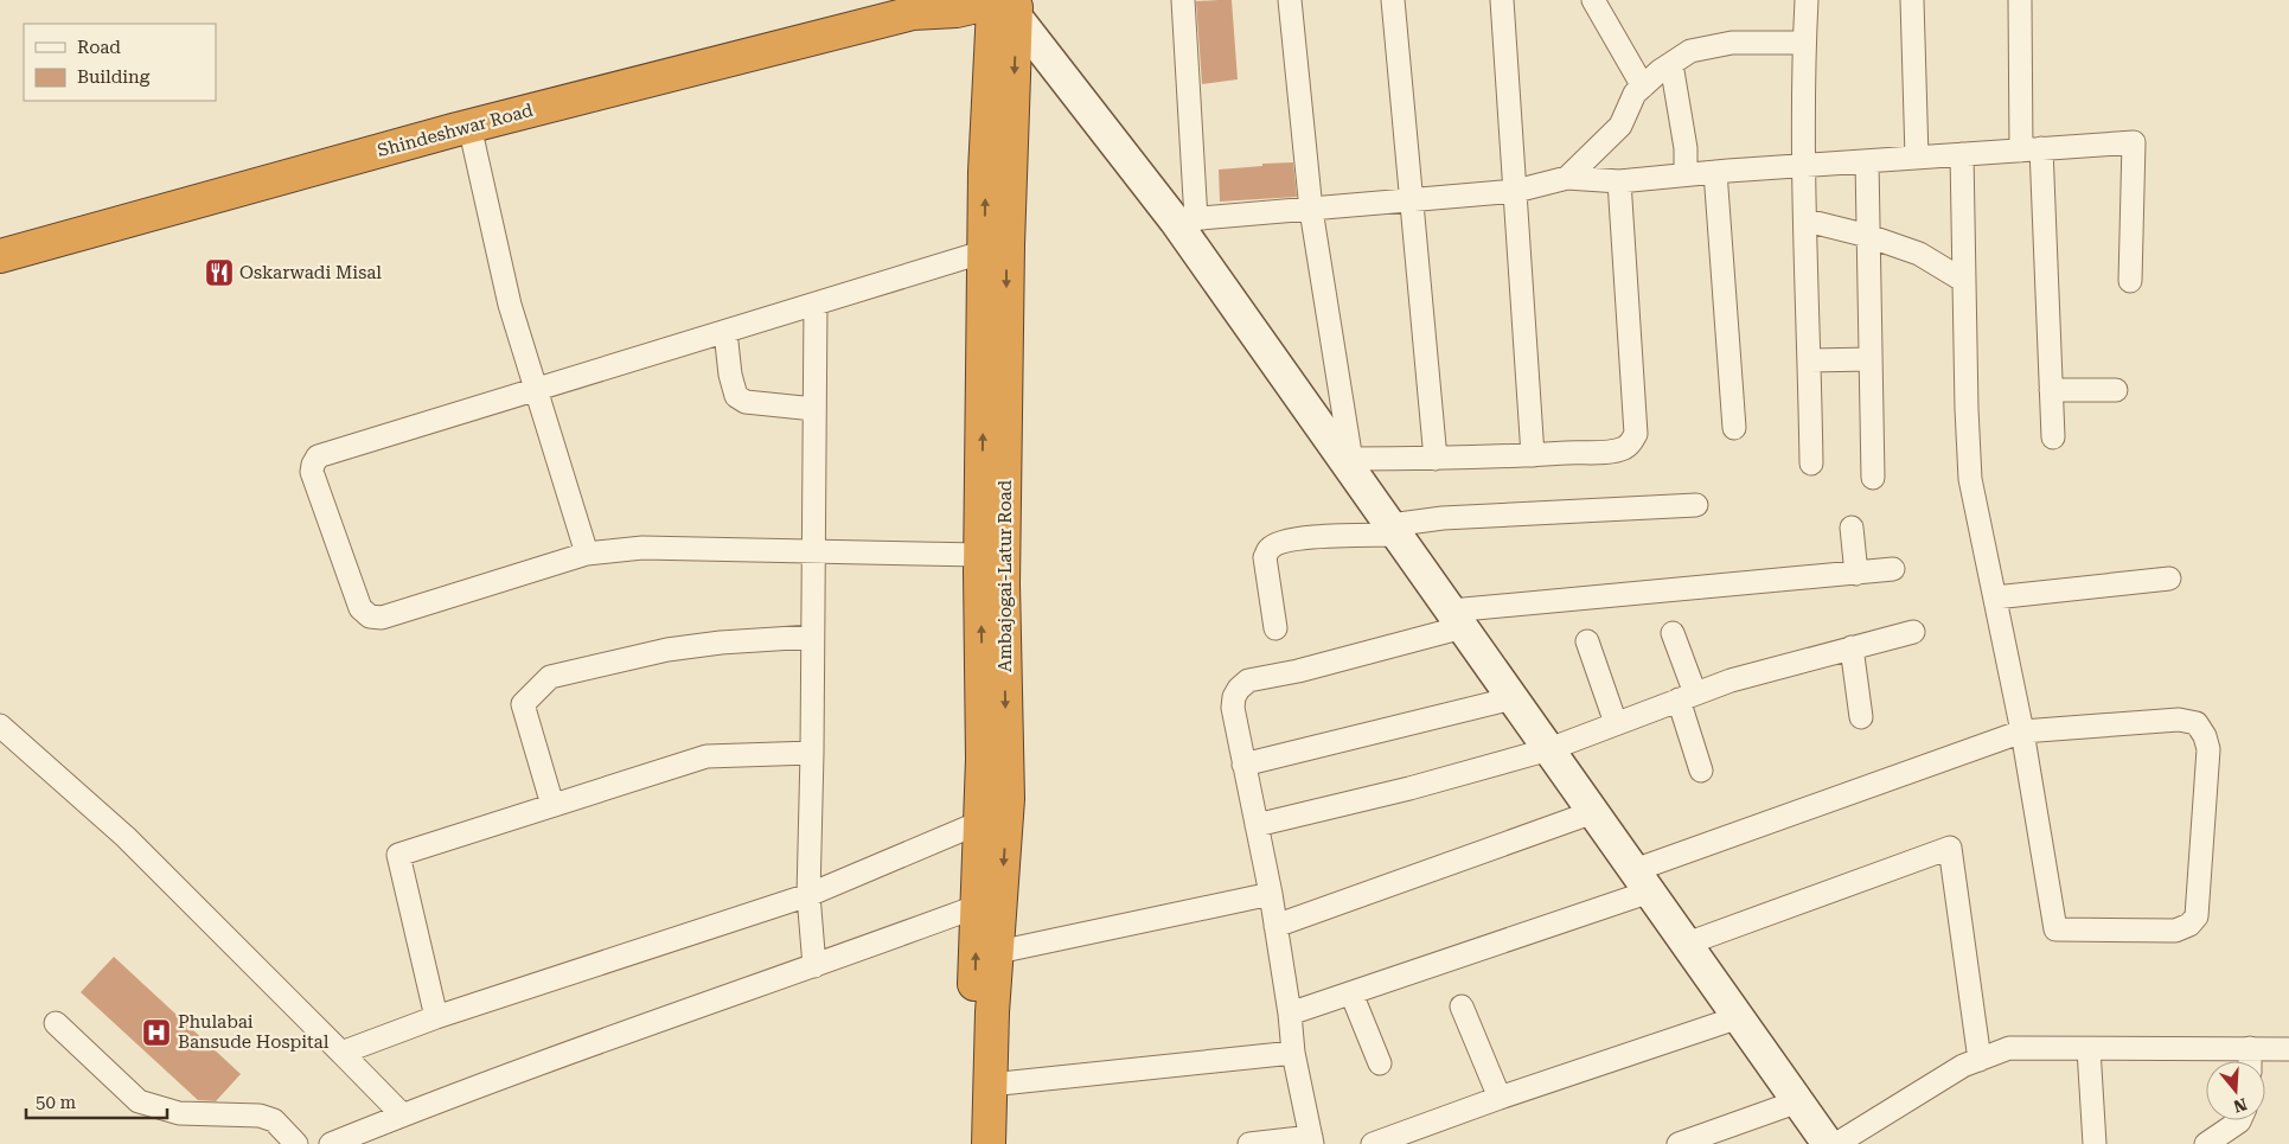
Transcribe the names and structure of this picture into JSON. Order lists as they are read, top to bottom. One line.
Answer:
{"streets":{"highway":["Shindeshwar Road","Ambajogai-Latur Road"]},"crossings":[["Shindeshwar Road","Ambajogai-Latur Road"]],"places":{"restaurant":["Oskarwadi Misal"],"hospital":["Phulabai Bansude Hospital"]},"legend":["Road","Building"],"scale_bar":"50 m","north":"bottom"}
